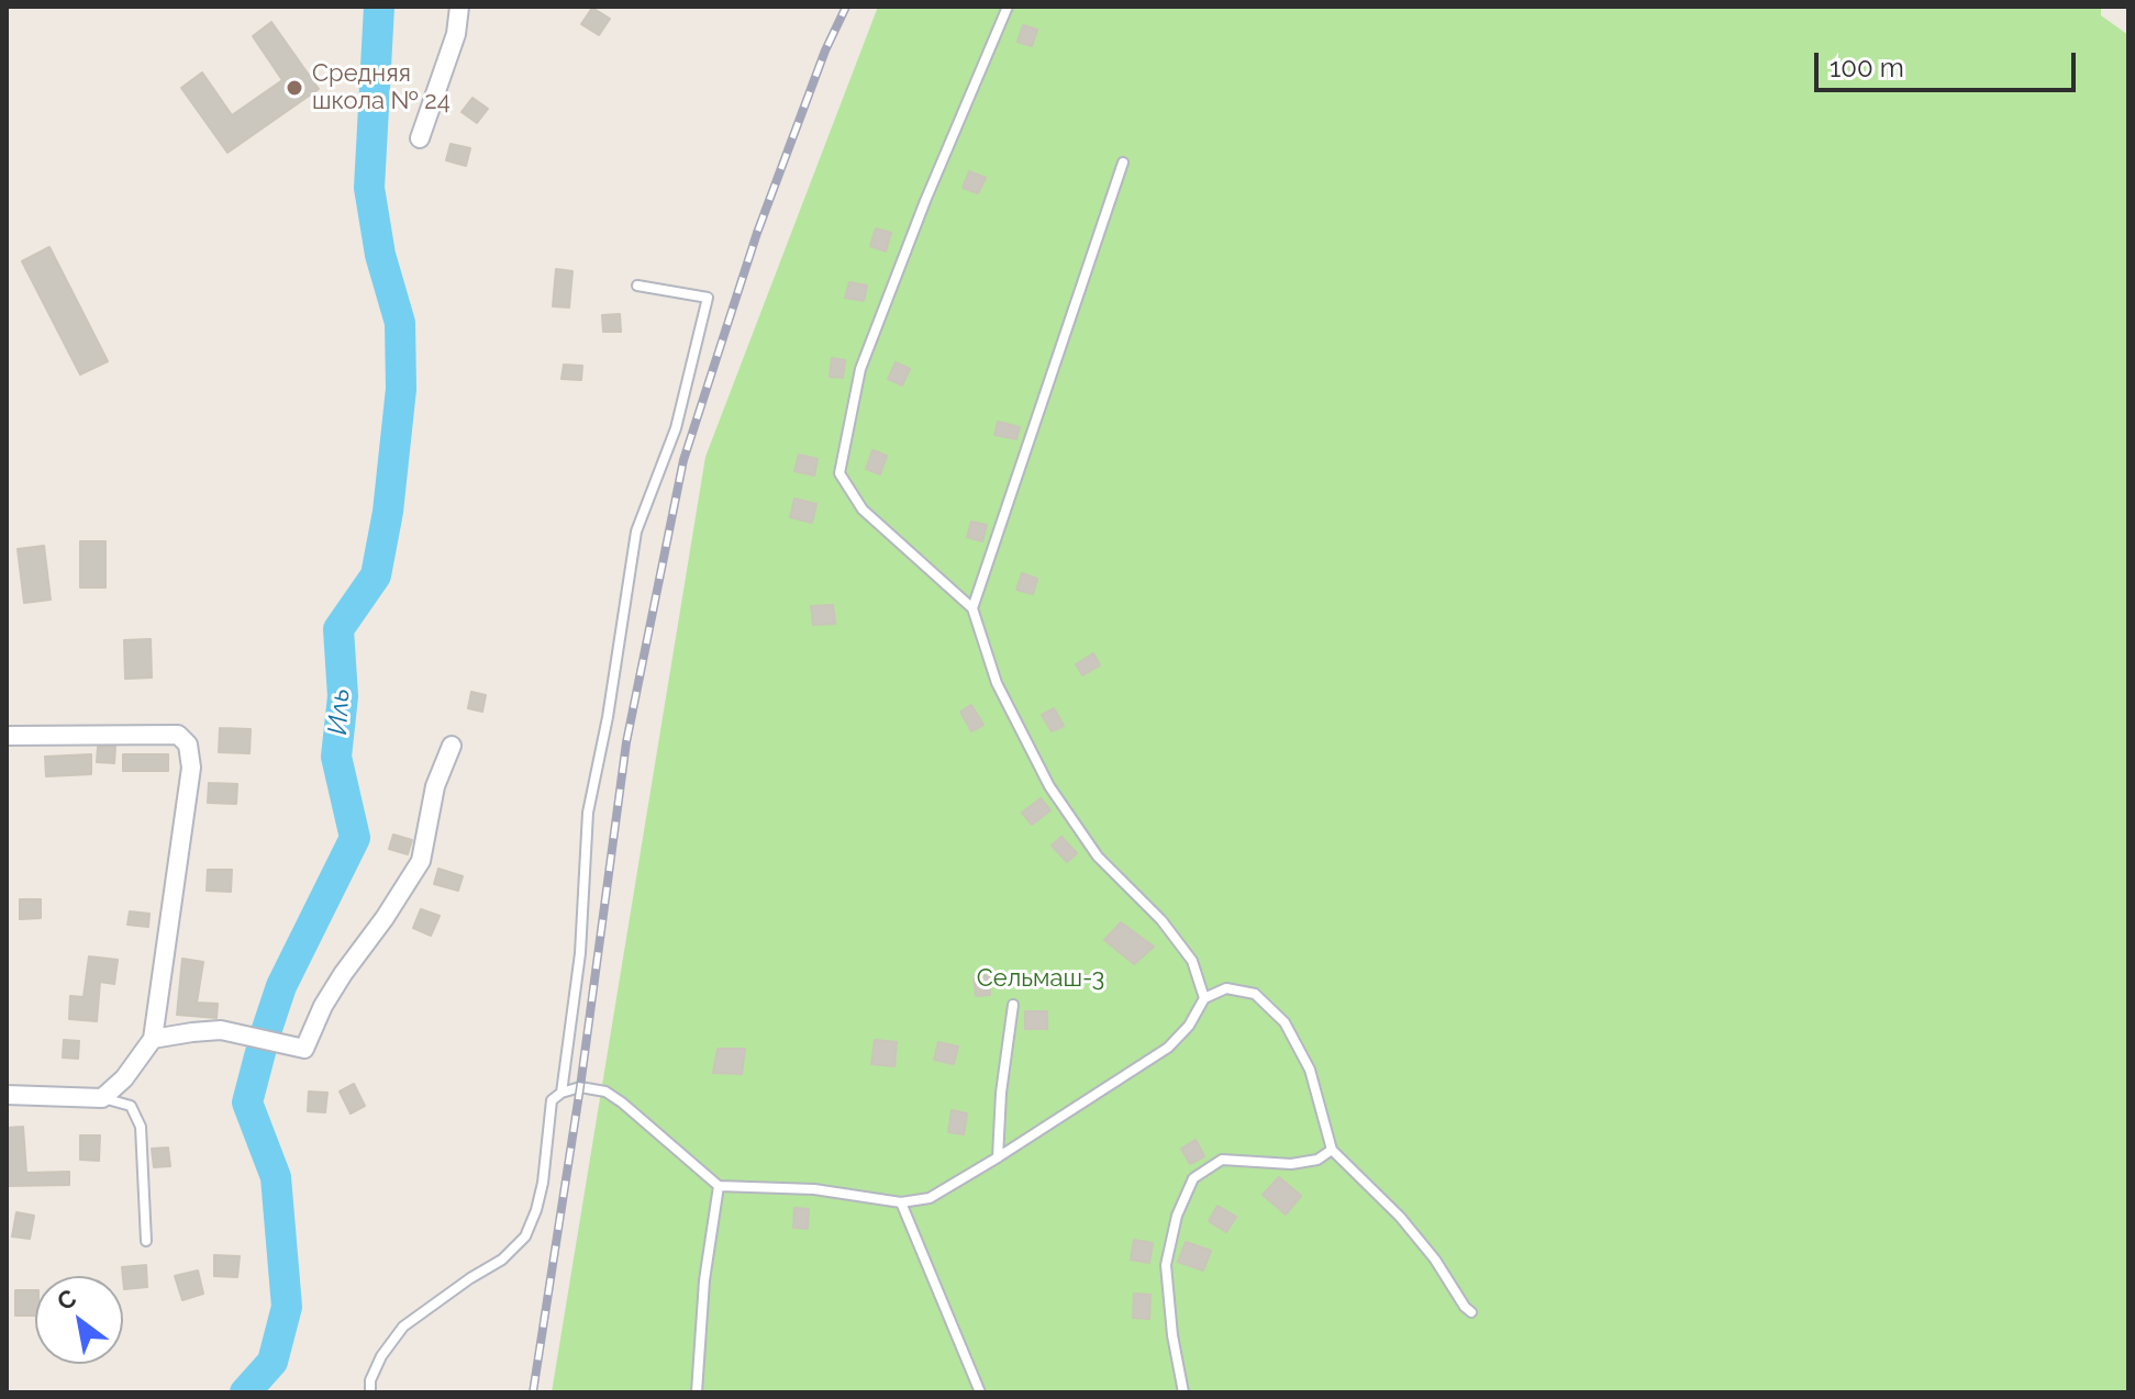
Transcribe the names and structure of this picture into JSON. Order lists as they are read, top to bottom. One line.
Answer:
{"water":["Иль"],"parks":["Сельмаш-3"],"places":["Средняя школа № 24"],"scale_bar":"100 m","north":"top left"}
